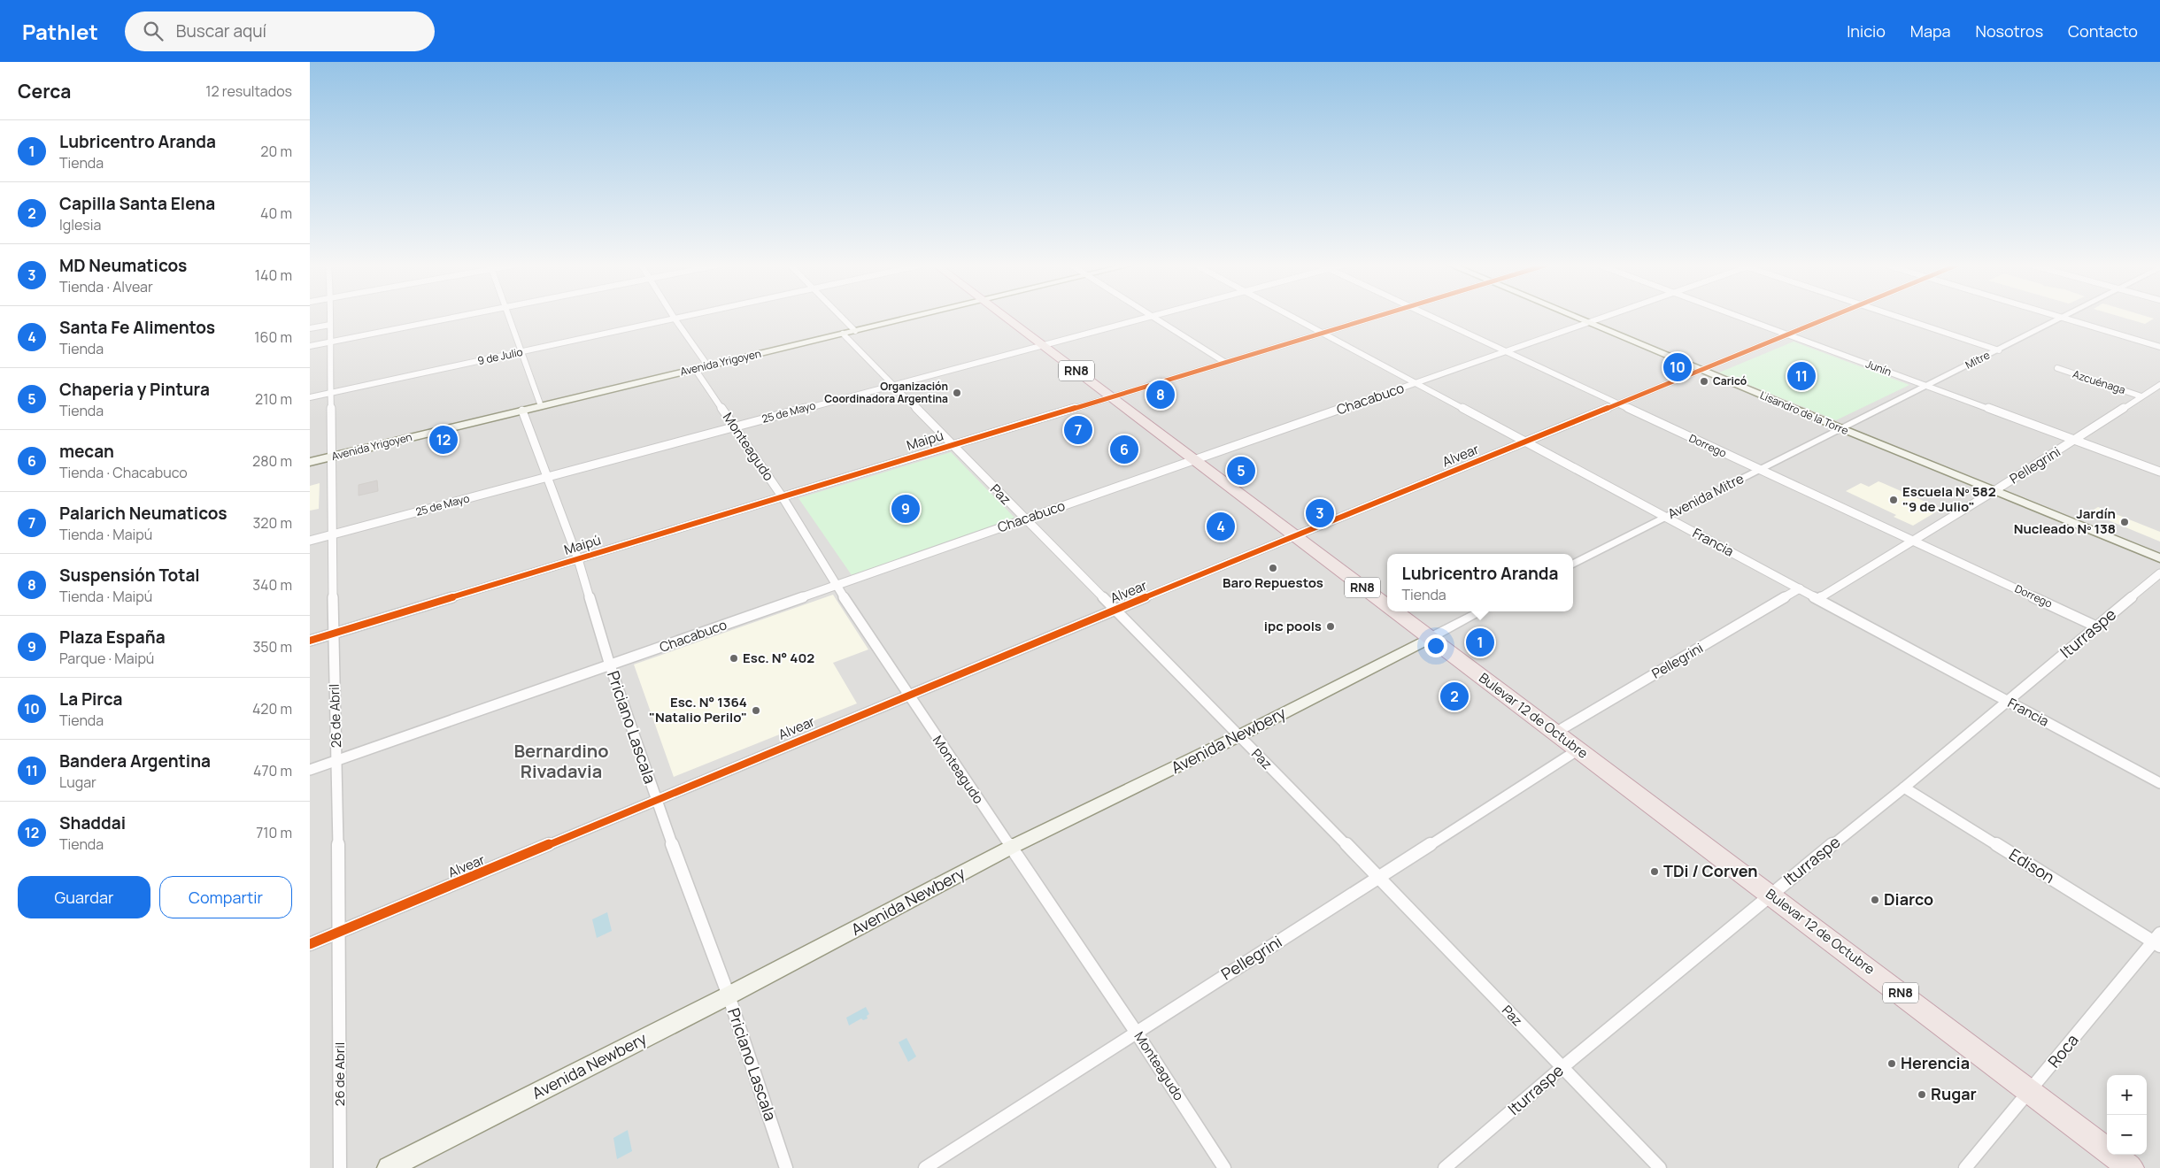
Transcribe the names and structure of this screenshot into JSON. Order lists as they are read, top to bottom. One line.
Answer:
{"streets":{"highway":["RN8","Bulevar 12 de Octubre"],"main road":["Avenida Yrigoyen","Lisandro de la Torre","Avenida Newbery"],"street":["9 de Julio","Mitre","Junín","Azcuénaga","Chacabuco","25 de Mayo","Maipú","Dorrego","Monteagudo","Alvear","Pellegrini","Paz","Avenida Mitre","Francia","Iturraspe","26 de Abril","Priciano Lascala","Edison","Roca"]},"crossings":[["9 de Julio","26 de Abril"],["Mitre","Junín"],["Mitre","Lisandro de la Torre"],["Mitre","Avenida Mitre"],["Avenida Yrigoyen","Monteagudo"],["Avenida Yrigoyen","Paz"],["Avenida Yrigoyen","26 de Abril"],["Avenida Yrigoyen","Priciano Lascala"],["Junín","Alvear"],["Junín","Pellegrini"],["Azcuénaga","Pellegrini"],["Chacabuco","Lisandro de la Torre"],["Chacabuco","Dorrego"],["Chacabuco","Monteagudo"],["Chacabuco","Paz"],["Chacabuco","Francia"],["Chacabuco","26 de Abril"],["Chacabuco","Bulevar 12 de Octubre"],["Chacabuco","Priciano Lascala"],["25 de Mayo","Monteagudo"],["25 de Mayo","Paz"],["25 de Mayo","26 de Abril"],["25 de Mayo","Bulevar 12 de Octubre"],["25 de Mayo","Priciano Lascala"],["Lisandro de la Torre","Alvear"],["Lisandro de la Torre","Pellegrini"],["Lisandro de la Torre","Avenida Mitre"],["Maipú","Monteagudo"],["Maipú","Paz"],["Maipú","Francia"],["Maipú","26 de Abril"],["Maipú","Bulevar 12 de Octubre"],["Maipú","Priciano Lascala"],["Dorrego","Alvear"],["Dorrego","Pellegrini"],["Dorrego","Avenida Mitre"],["Dorrego","Iturraspe"],["Monteagudo","Alvear"],["Monteagudo","Pellegrini"],["Monteagudo","Avenida Newbery"],["Alvear","Paz"],["Alvear","Francia"],["Alvear","26 de Abril"],["Alvear","Bulevar 12 de Octubre"],["Alvear","Priciano Lascala"],["Pellegrini","Paz"],["Pellegrini","Francia"],["Pellegrini","Bulevar 12 de Octubre"],["Paz","Iturraspe"],["Paz","Avenida Newbery"],["Avenida Mitre","Francia"],["Francia","Iturraspe"],["Iturraspe","Bulevar 12 de Octubre"],["Iturraspe","Edison"],["Bulevar 12 de Octubre","Avenida Newbery"],["Bulevar 12 de Octubre","Roca"],["Priciano Lascala","Avenida Newbery"],["Edison","Roca"]],"districts":["Bernardino Rivadavia"],"places":["Caricó","Organización Coordinadora Argentina","Escuela Nº 582 \"9 de Julio\"","Jardín Nucleado Nº 138","Baro Repuestos","ipc pools","Esc. N° 402","Esc. N° 1364 \"Natalio Perilo\"","TDi / Corven","Diarco","Herencia","Rugar"],"page":{"header":"Pathlet","search":"Buscar aquí","nav":["Inicio","Mapa","Nosotros","Contacto"],"heading":["Cerca","12 resultados"],"list":[{"mark":"1","name":"Lubricentro Aranda","note":"Tienda","value":"20 m"},{"mark":"2","name":"Capilla Santa Elena","note":"Iglesia","value":"40 m"},{"mark":"3","name":"MD Neumaticos","note":"Tienda · Alvear","value":"140 m"},{"mark":"4","name":"Santa Fe Alimentos","note":"Tienda","value":"160 m"},{"mark":"5","name":"Chaperia y Pintura","note":"Tienda","value":"210 m"},{"mark":"6","name":"mecan","note":"Tienda · Chacabuco","value":"280 m"},{"mark":"7","name":"Palarich Neumaticos","note":"Tienda · Maipú","value":"320 m"},{"mark":"8","name":"Suspensión Total","note":"Tienda · Maipú","value":"340 m"},{"mark":"9","name":"Plaza España","note":"Parque · Maipú","value":"350 m"},{"mark":"10","name":"La Pirca","note":"Tienda","value":"420 m"},{"mark":"11","name":"Bandera Argentina","note":"Lugar","value":"470 m"},{"mark":"12","name":"Shaddai","note":"Tienda","value":"710 m"}],"pins":["10","11","8","7","12","6","5","9","3","4","1","2"],"popup":["Lubricentro Aranda","Tienda"],"buttons":["Guardar","Compartir"],"map_buttons":["+","−"]}}
